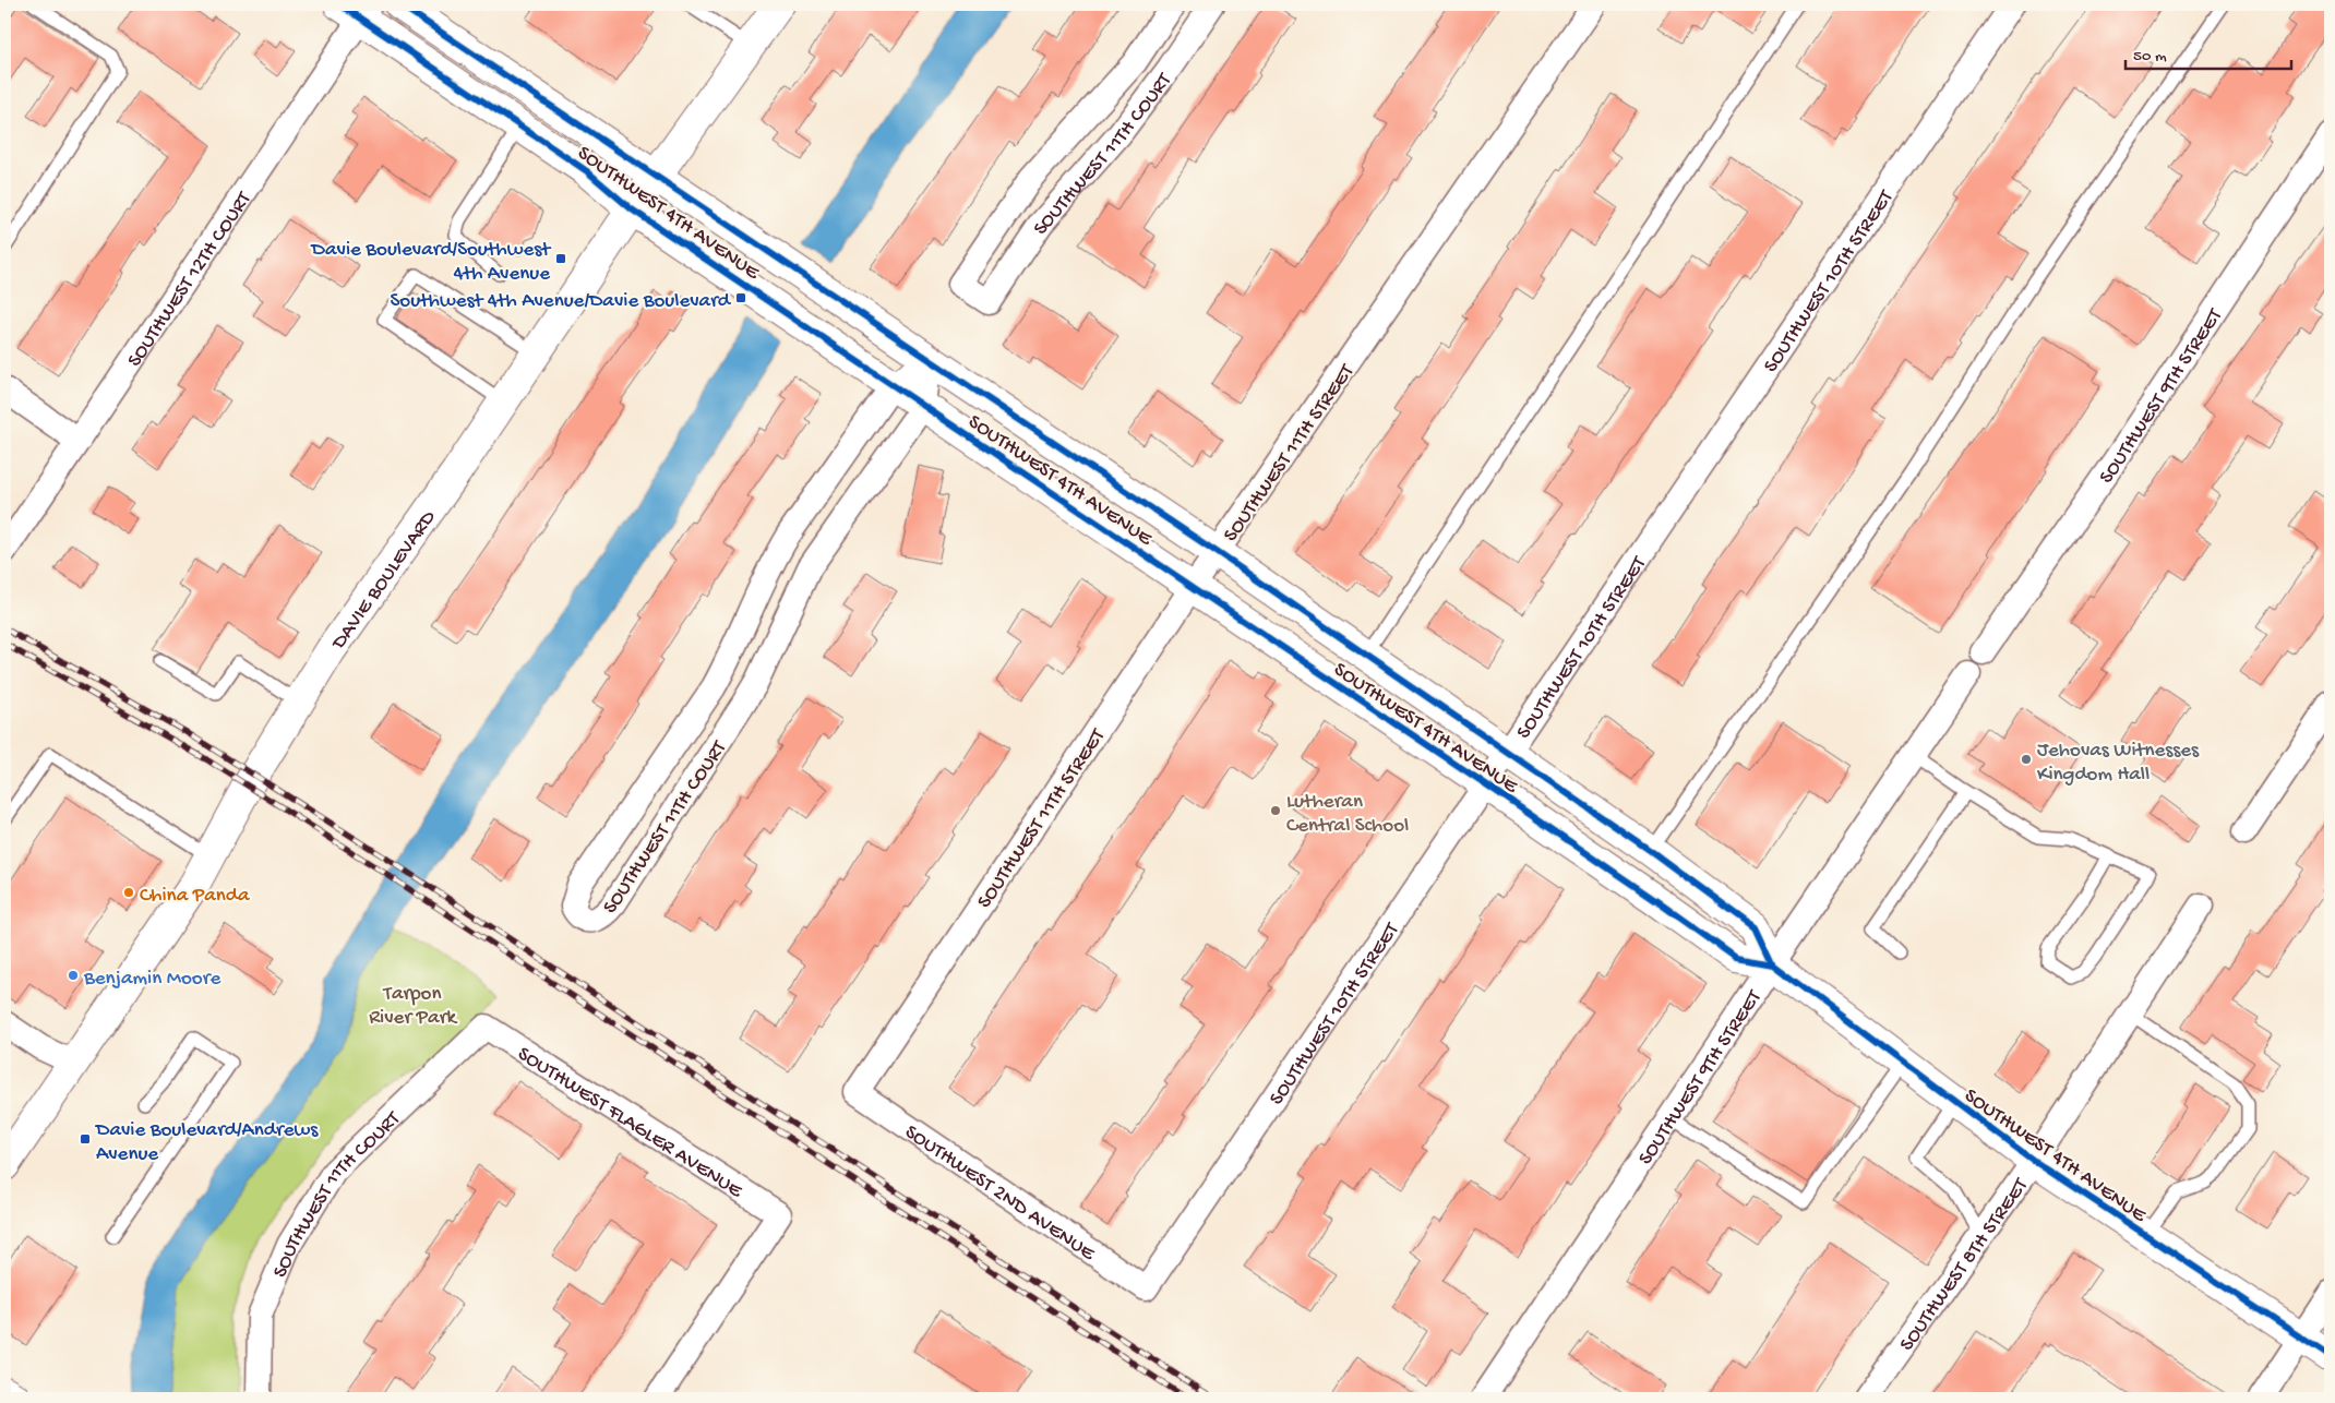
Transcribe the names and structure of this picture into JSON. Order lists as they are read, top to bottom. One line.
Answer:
{"streets":{"main road":["SOUTHWEST 4TH AVENUE","DAVIE BOULEVARD"],"street":["SOUTHWEST 11TH COURT","SOUTHWEST 12TH COURT","SOUTHWEST 10TH STREET","SOUTHWEST 9TH STREET","SOUTHWEST 11TH STREET","SOUTHWEST FLAGLER AVENUE","SOUTHWEST 2ND AVENUE","SOUTHWEST 8TH STREET"]},"crossings":[["SOUTHWEST 11TH COURT","SOUTHWEST 4TH AVENUE"],["SOUTHWEST 11TH COURT","SOUTHWEST FLAGLER AVENUE"],["SOUTHWEST 4TH AVENUE","SOUTHWEST 12TH COURT"],["SOUTHWEST 4TH AVENUE","SOUTHWEST 10TH STREET"],["SOUTHWEST 4TH AVENUE","SOUTHWEST 9TH STREET"],["SOUTHWEST 4TH AVENUE","SOUTHWEST 11TH STREET"],["SOUTHWEST 4TH AVENUE","DAVIE BOULEVARD"],["SOUTHWEST 4TH AVENUE","SOUTHWEST 8TH STREET"],["SOUTHWEST 10TH STREET","SOUTHWEST 2ND AVENUE"],["SOUTHWEST 11TH STREET","SOUTHWEST 2ND AVENUE"]],"parks":["Tarpon River Park"],"places":{"transit":["Davie Boulevard/Southwest 4th Avenue","Southwest 4th Avenue/Davie Boulevard","Davie Boulevard/Andrews Avenue"],"other":["Jehovas Witnesses Kingdom Hall","Lutheran Central School","China Panda","Benjamin Moore"]},"scale_bar":"50 m"}
